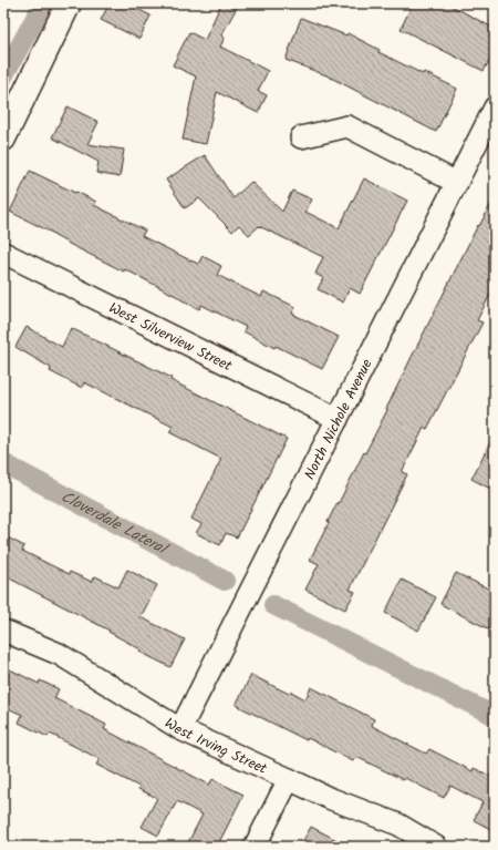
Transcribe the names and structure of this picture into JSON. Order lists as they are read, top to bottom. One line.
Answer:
{"streets":{"street":["West Silverview Street","North Nichole Avenue","West Irving Street"]},"crossings":[["West Silverview Street","North Nichole Avenue"],["North Nichole Avenue","West Irving Street"]],"water":["Cloverdale Lateral"]}
